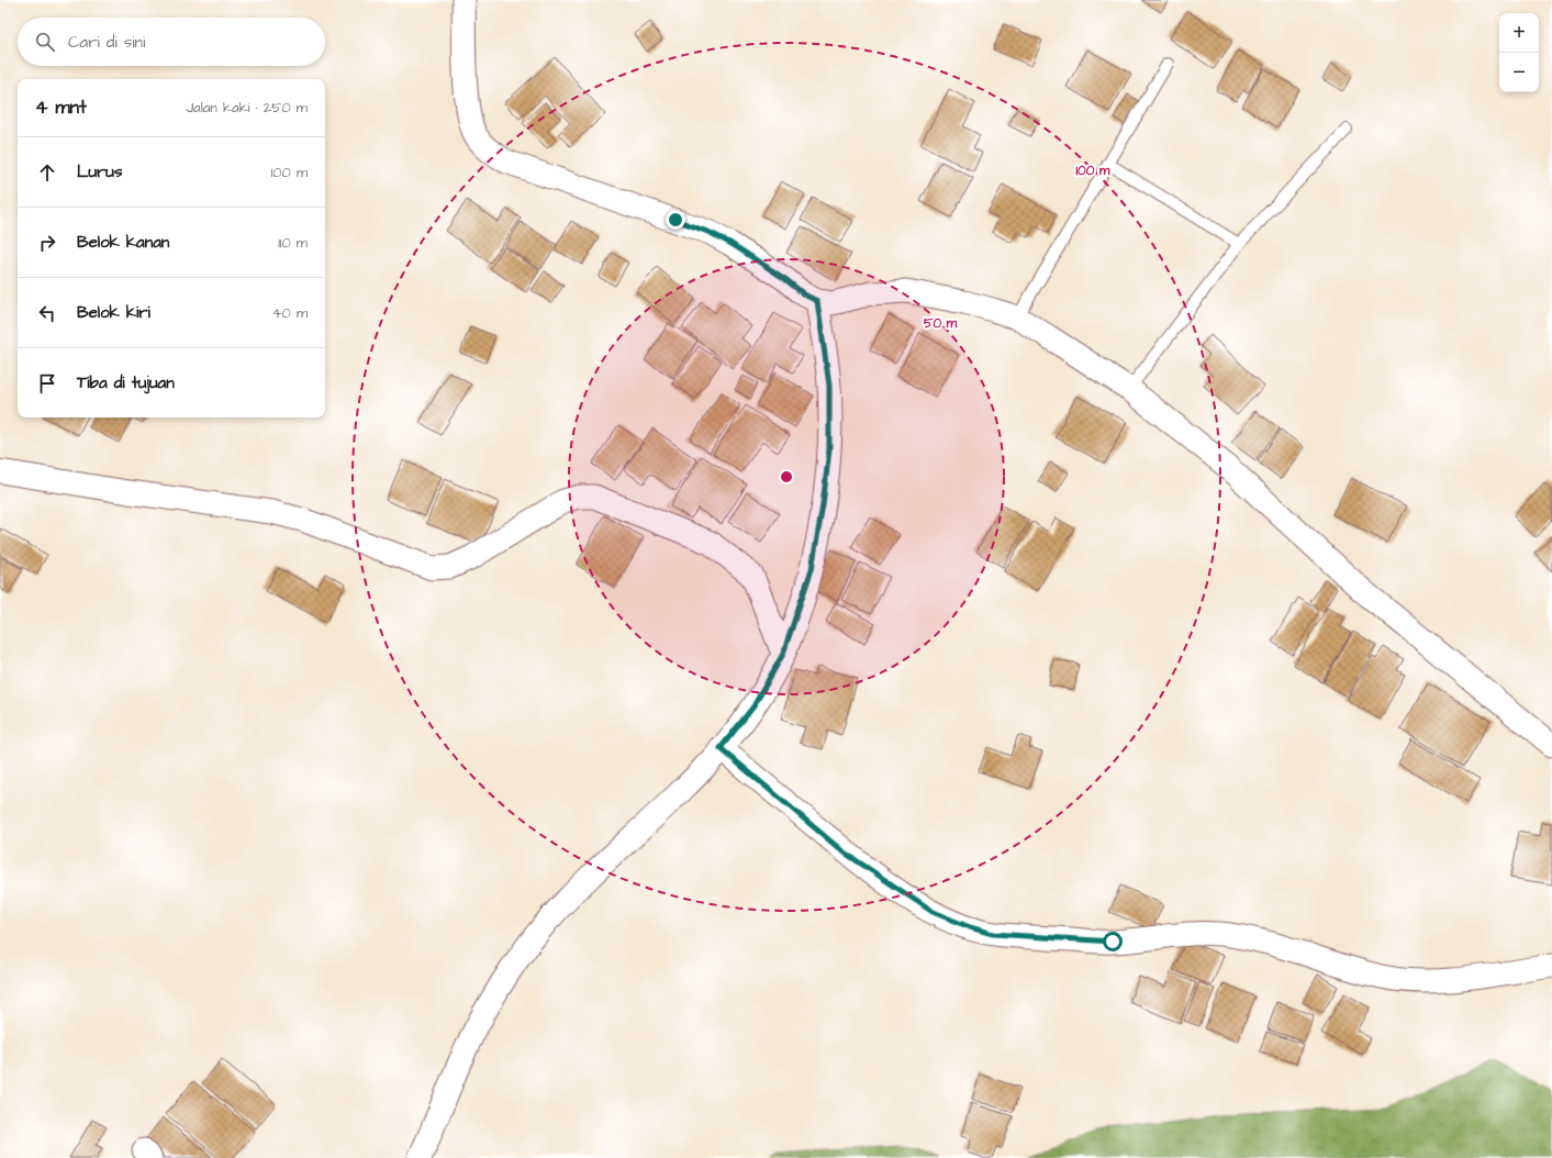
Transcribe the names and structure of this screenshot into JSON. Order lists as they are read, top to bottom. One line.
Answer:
{"page":{"map_buttons":["+","−"],"search":"Cari di sini","heading":["4 mnt","Jalan kaki · 250 m"],"list":[["Lurus","100 m"],["Belok kanan","110 m"],["Belok kiri","40 m"],"Tiba di tujuan"]},"rings":["100 m","50 m"]}
